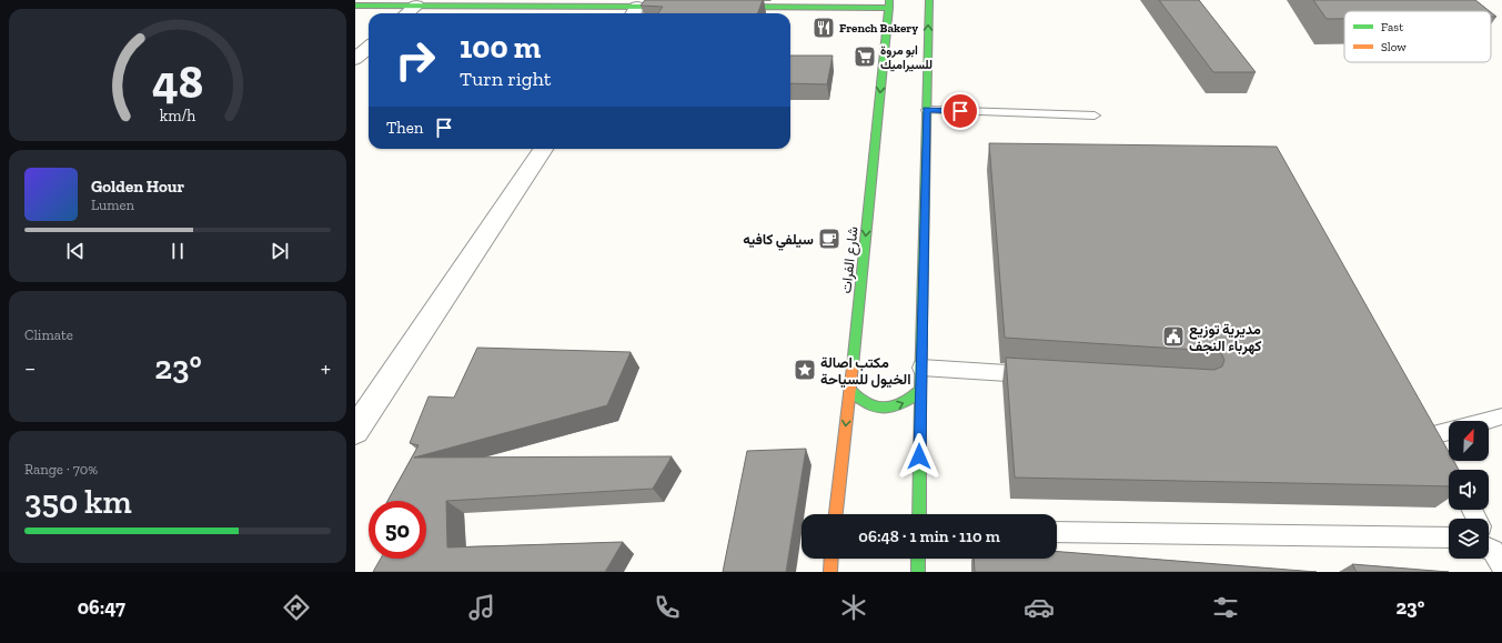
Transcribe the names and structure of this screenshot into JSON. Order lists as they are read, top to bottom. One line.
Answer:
{"streets":{"main road":["شارع الفرات"]},"places":{"restaurant":["French Bakery"],"supermarket":["ابو مروة للسيراميك"],"cafe":["سيلفي كافيه"],"public building":["مديرية توزيع كهرباء النجف"],"place":["مكتب اصالة الخيول للسياحة"]},"legend":["Fast","Slow"],"north":"top right","page":{"turn":["100 m","Turn right"],"then":"Then","song":["Golden Hour","Lumen"],"tile":["Climate",["Range · 70%","350 km"]],"heat":["−","23°","+"],"limit":"50","trip":"06:48 · 1 min · 110 m","tabs":["06:47","23°"],"gauge":["48","km/h"]}}
